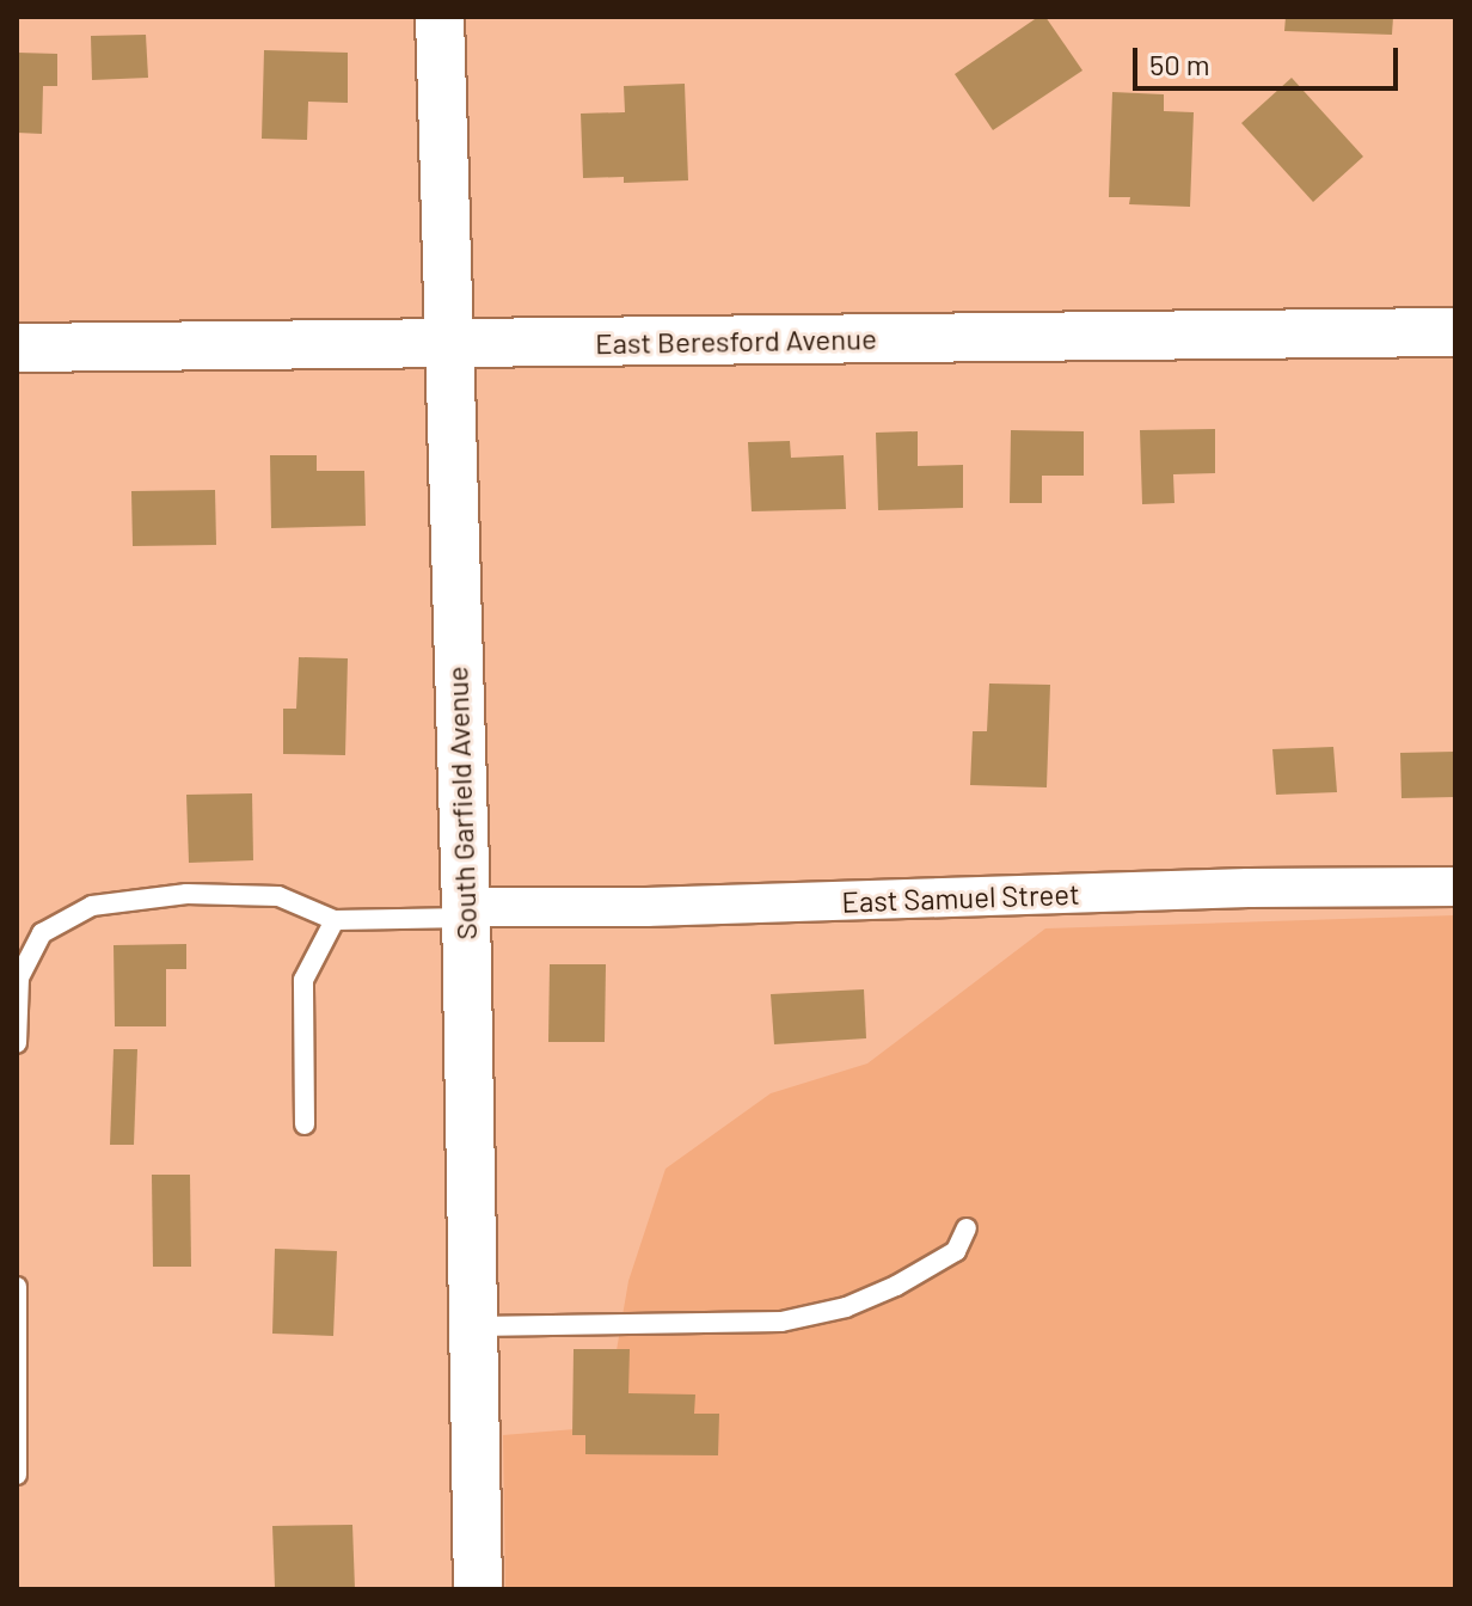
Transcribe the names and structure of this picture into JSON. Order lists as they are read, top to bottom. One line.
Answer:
{"streets":{"street":["East Beresford Avenue","South Garfield Avenue","East Samuel Street"]},"crossings":[["East Beresford Avenue","South Garfield Avenue"],["South Garfield Avenue","East Samuel Street"]],"scale_bar":"50 m"}
